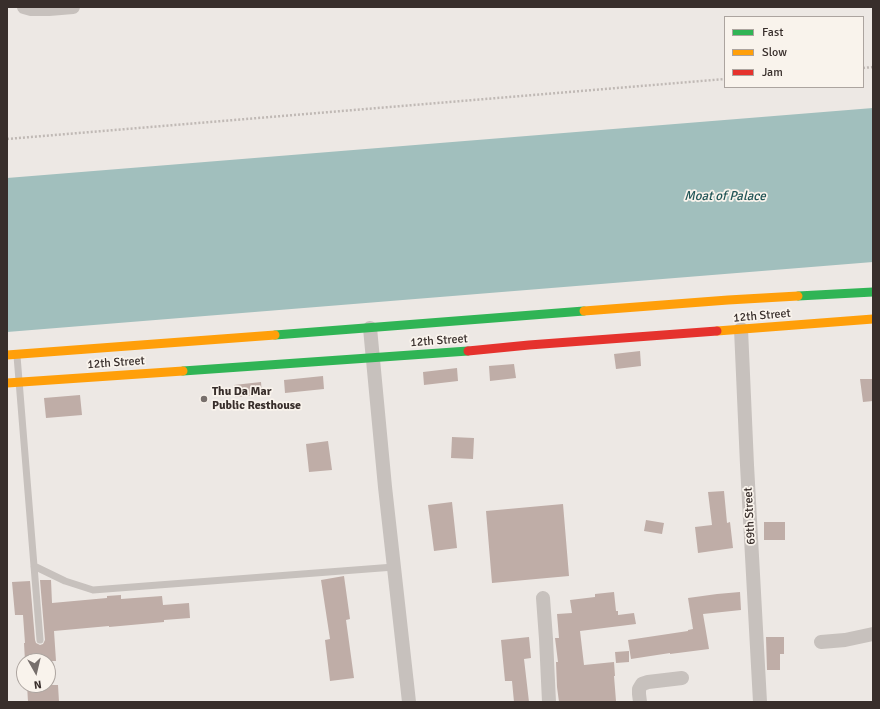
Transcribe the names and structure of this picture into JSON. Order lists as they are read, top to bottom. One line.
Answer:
{"streets":{"main road":["12th Street"],"street":["69th Street"]},"crossings":[["12th Street","69th Street"]],"water":["Moat of Palace"],"places":["Thu Da Mar Public Resthouse"],"legend":["Fast","Slow","Jam"],"north":"bottom"}
